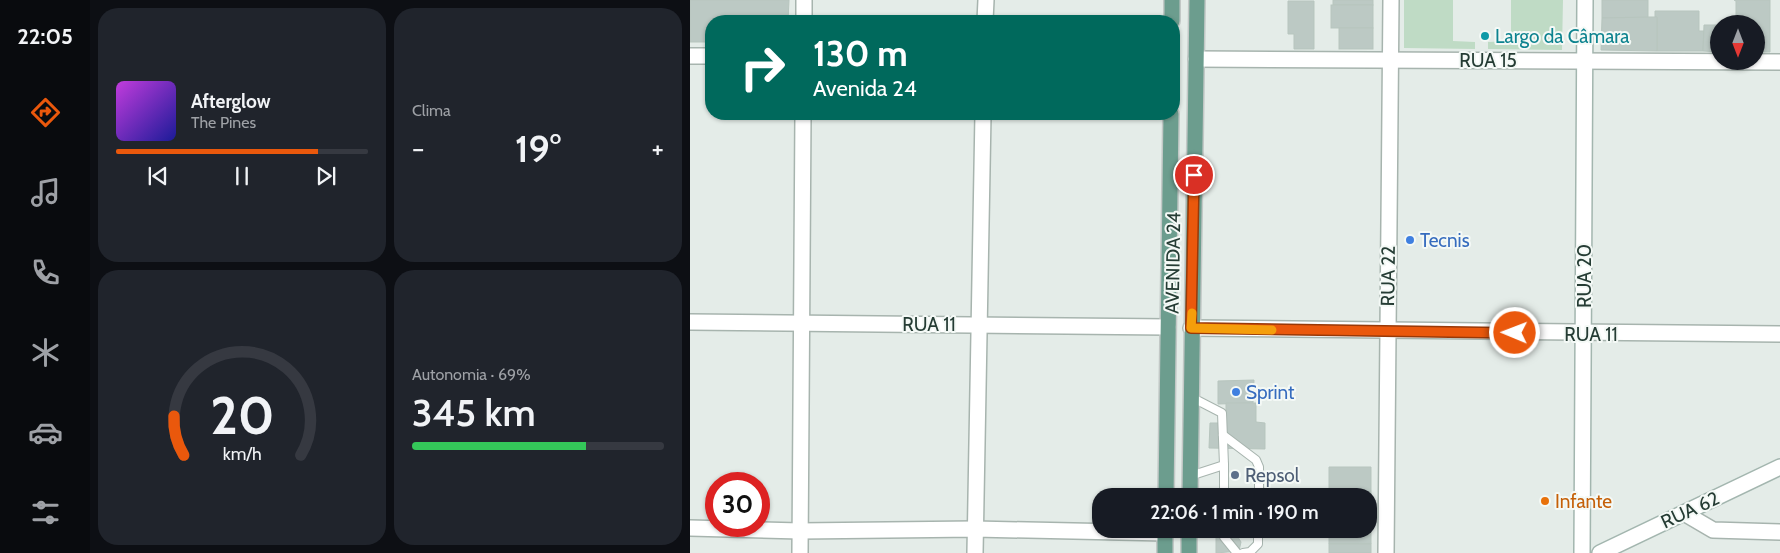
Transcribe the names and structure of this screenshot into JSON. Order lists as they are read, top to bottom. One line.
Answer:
{"streets":{"main road":["AVENIDA 24"],"street":["RUA 15","RUA 22","RUA 20","RUA 11","RUA 62"]},"crossings":[["RUA 15","AVENIDA 24"],["RUA 15","RUA 22"],["RUA 15","RUA 20"],["AVENIDA 24","RUA 11"],["RUA 22","RUA 11"],["RUA 20","RUA 11"]],"places":["Largo da Câmara","Tecnis","Sprint","Repsol","Infante"],"north":"bottom","page":{"tabs":"22:05","tile":["Clima",["Autonomia · 69%","345 km"]],"turn":["130 m","Avenida 24"],"song":["Afterglow","The Pines"],"heat":["−","19°","+"],"limit":"30","trip":"22:06 · 1 min · 190 m","gauge":["20","km/h"]}}
